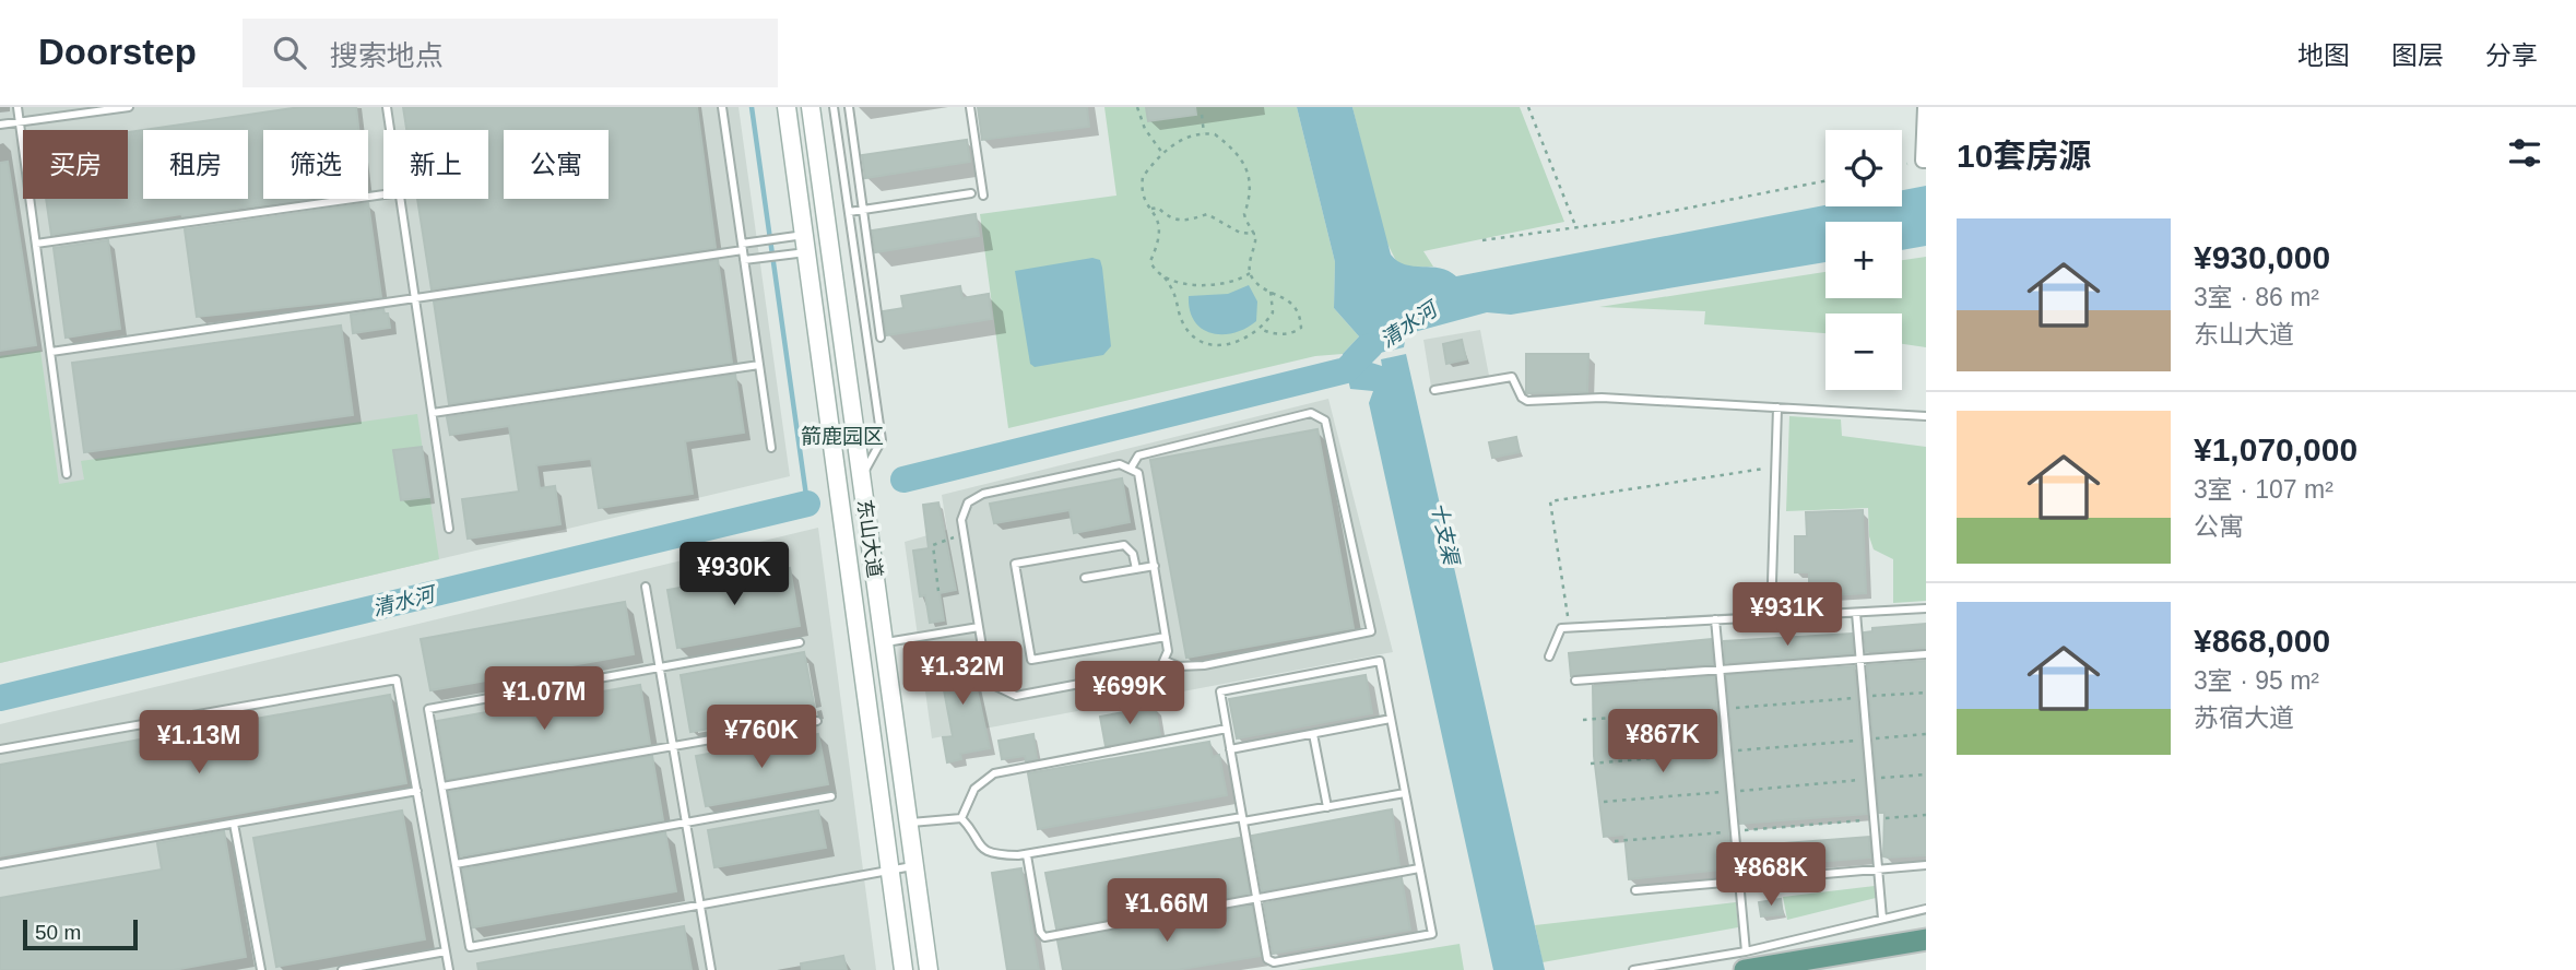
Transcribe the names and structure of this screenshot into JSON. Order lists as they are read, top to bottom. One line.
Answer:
{"streets":{"main road":["东山大道"]},"districts":["箭鹿园区"],"water":["清水河","十支渠"],"scale_bar":"50 m","page":{"header":"Doorstep","search":"搜索地点","nav":["地图","图层","分享"],"heading":"10套房源","map_buttons":["+","−"],"chip":["买房","租房","筛选","新上","公寓"],"list":[{"name":"¥930,000","note":"3室 · 86 m² · 东山大道"},{"name":"¥1,070,000","note":"3室 · 107 m² · 公寓"},{"name":"¥868,000","note":"3室 · 95 m² · 苏宿大道"}],"price":["¥930K","¥931K","¥1.32M","¥699K","¥1.07M","¥760K","¥867K","¥1.13M","¥868K","¥1.66M"],"scale":"50 m"}}
